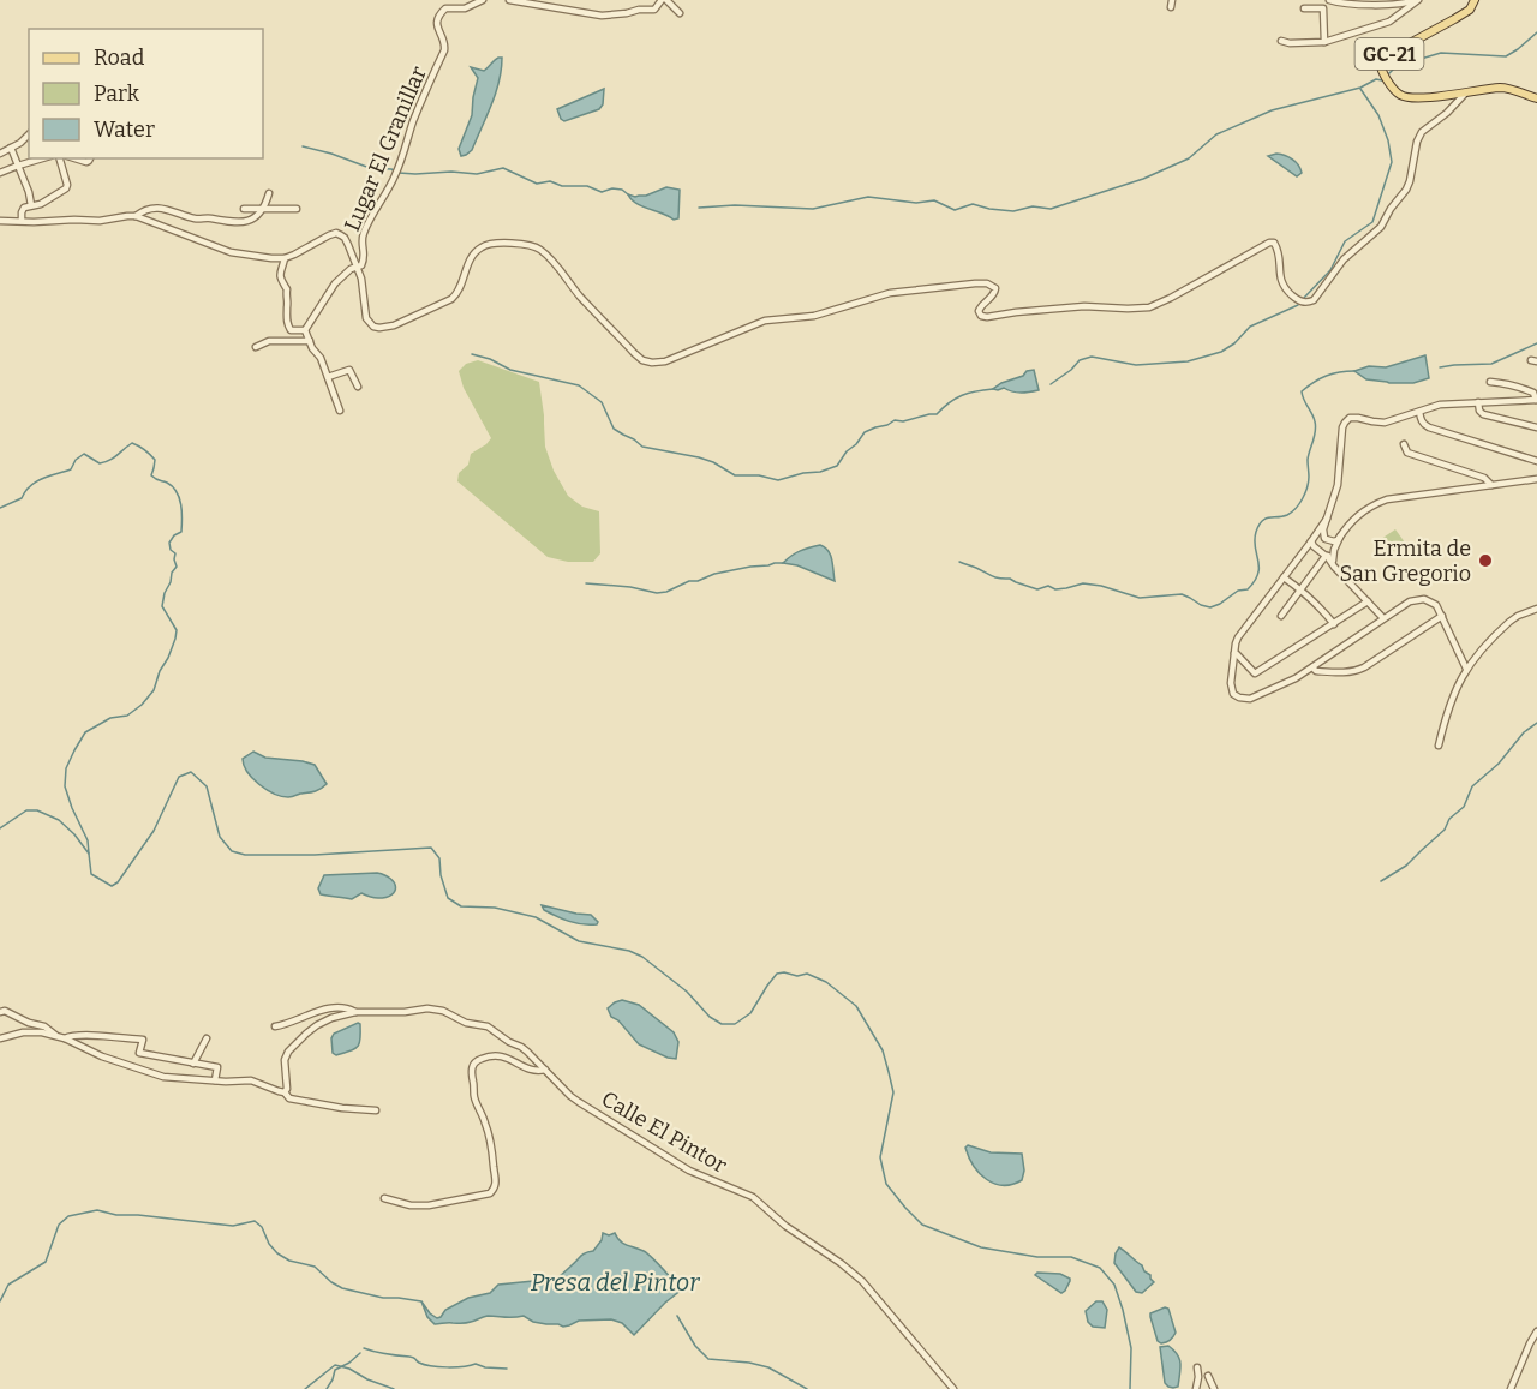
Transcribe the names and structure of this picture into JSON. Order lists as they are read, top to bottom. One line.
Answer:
{"streets":{"main road":["GC-21"],"street":["Lugar El Granillar","Calle El Pintor"]},"water":["Presa del Pintor"],"places":["Ermita de San Gregorio"],"legend":["Road","Park","Water"]}
